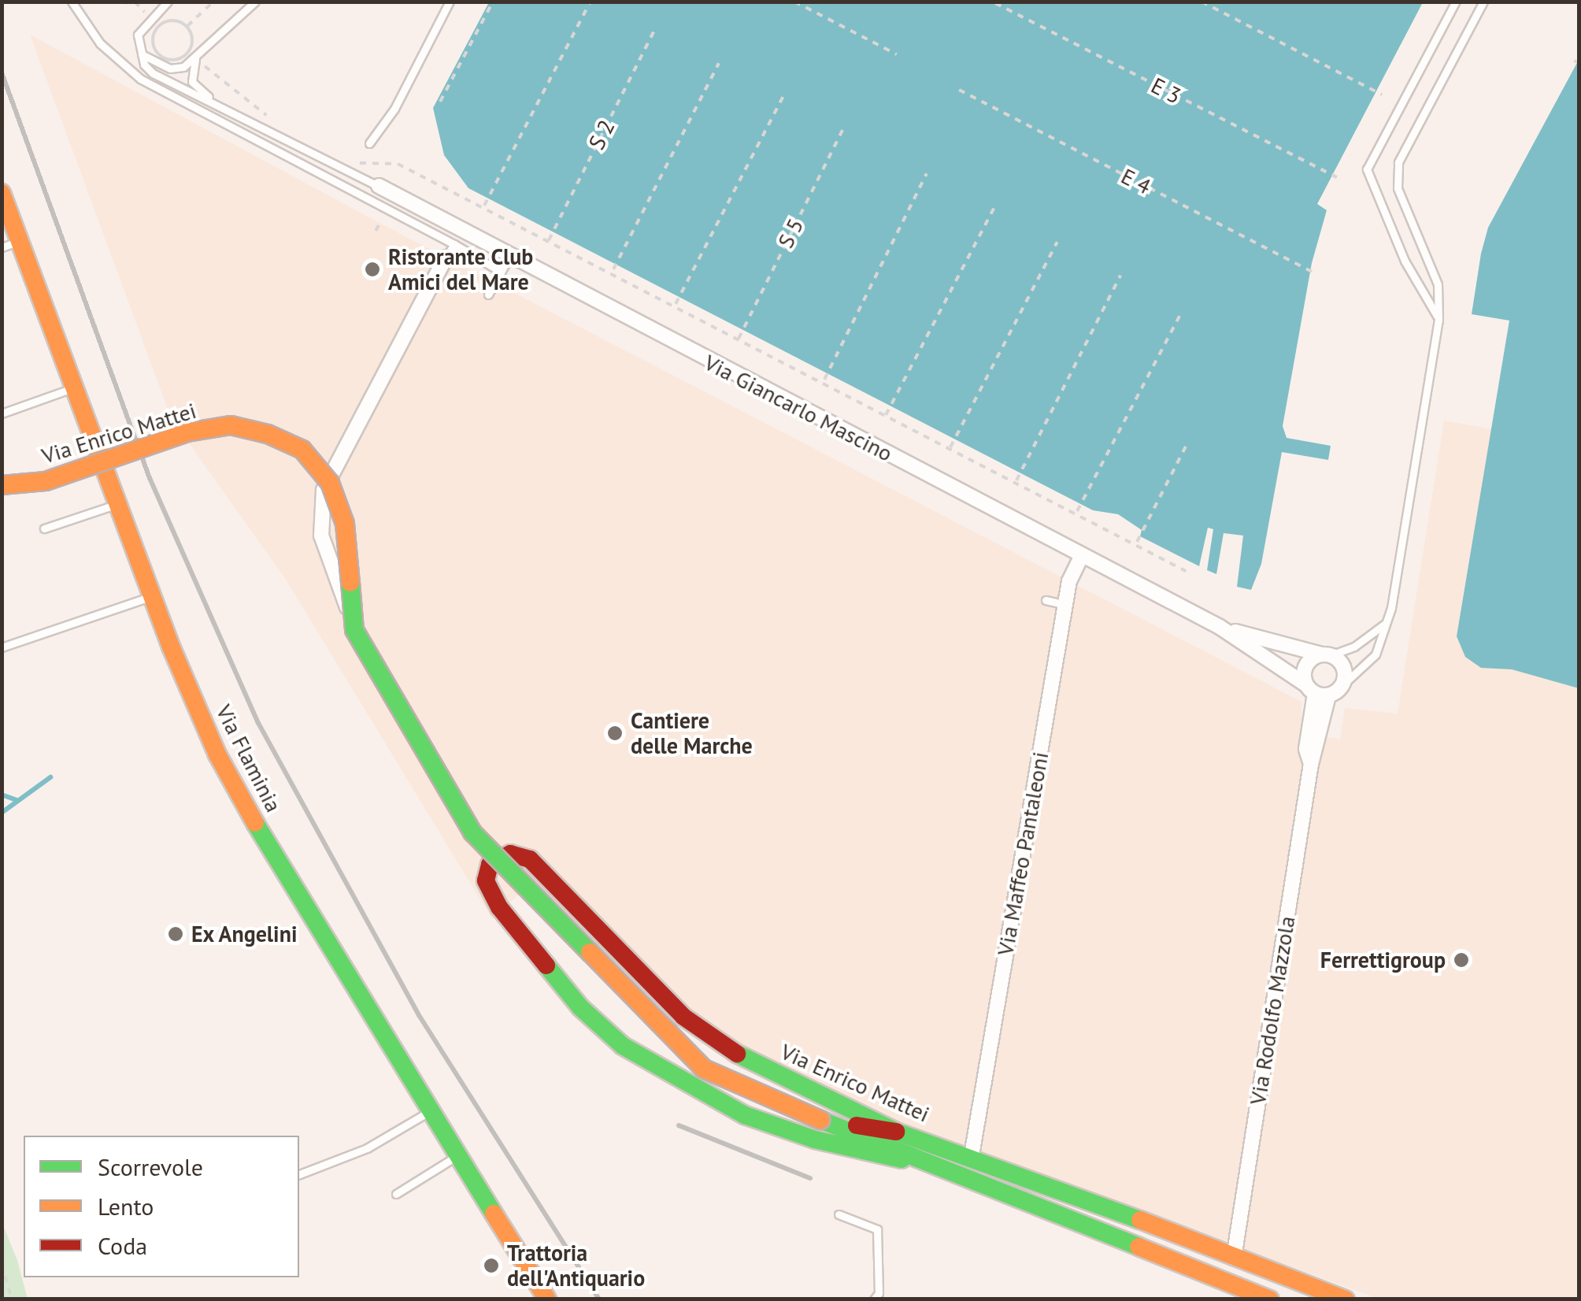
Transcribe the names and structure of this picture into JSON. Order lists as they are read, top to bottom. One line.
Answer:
{"streets":{"main road":["Via Enrico Mattei","Via Flaminia"],"street":["Via Giancarlo Mascino","Via Maffeo Pantaleoni","Via Rodolfo Mazzola"],"path":["E 3","S 2","E 4","S 5"]},"crossings":[["Via Giancarlo Mascino","Via Maffeo Pantaleoni"],["Via Giancarlo Mascino","Via Rodolfo Mazzola"],["Via Enrico Mattei","Via Maffeo Pantaleoni"],["Via Enrico Mattei","Via Rodolfo Mazzola"]],"places":["Ristorante Club Amici del Mare","Cantiere delle Marche","Ex Angelini","Ferrettigroup","Trattoria dell'Antiquario"],"legend":["Scorrevole","Lento","Coda"]}
